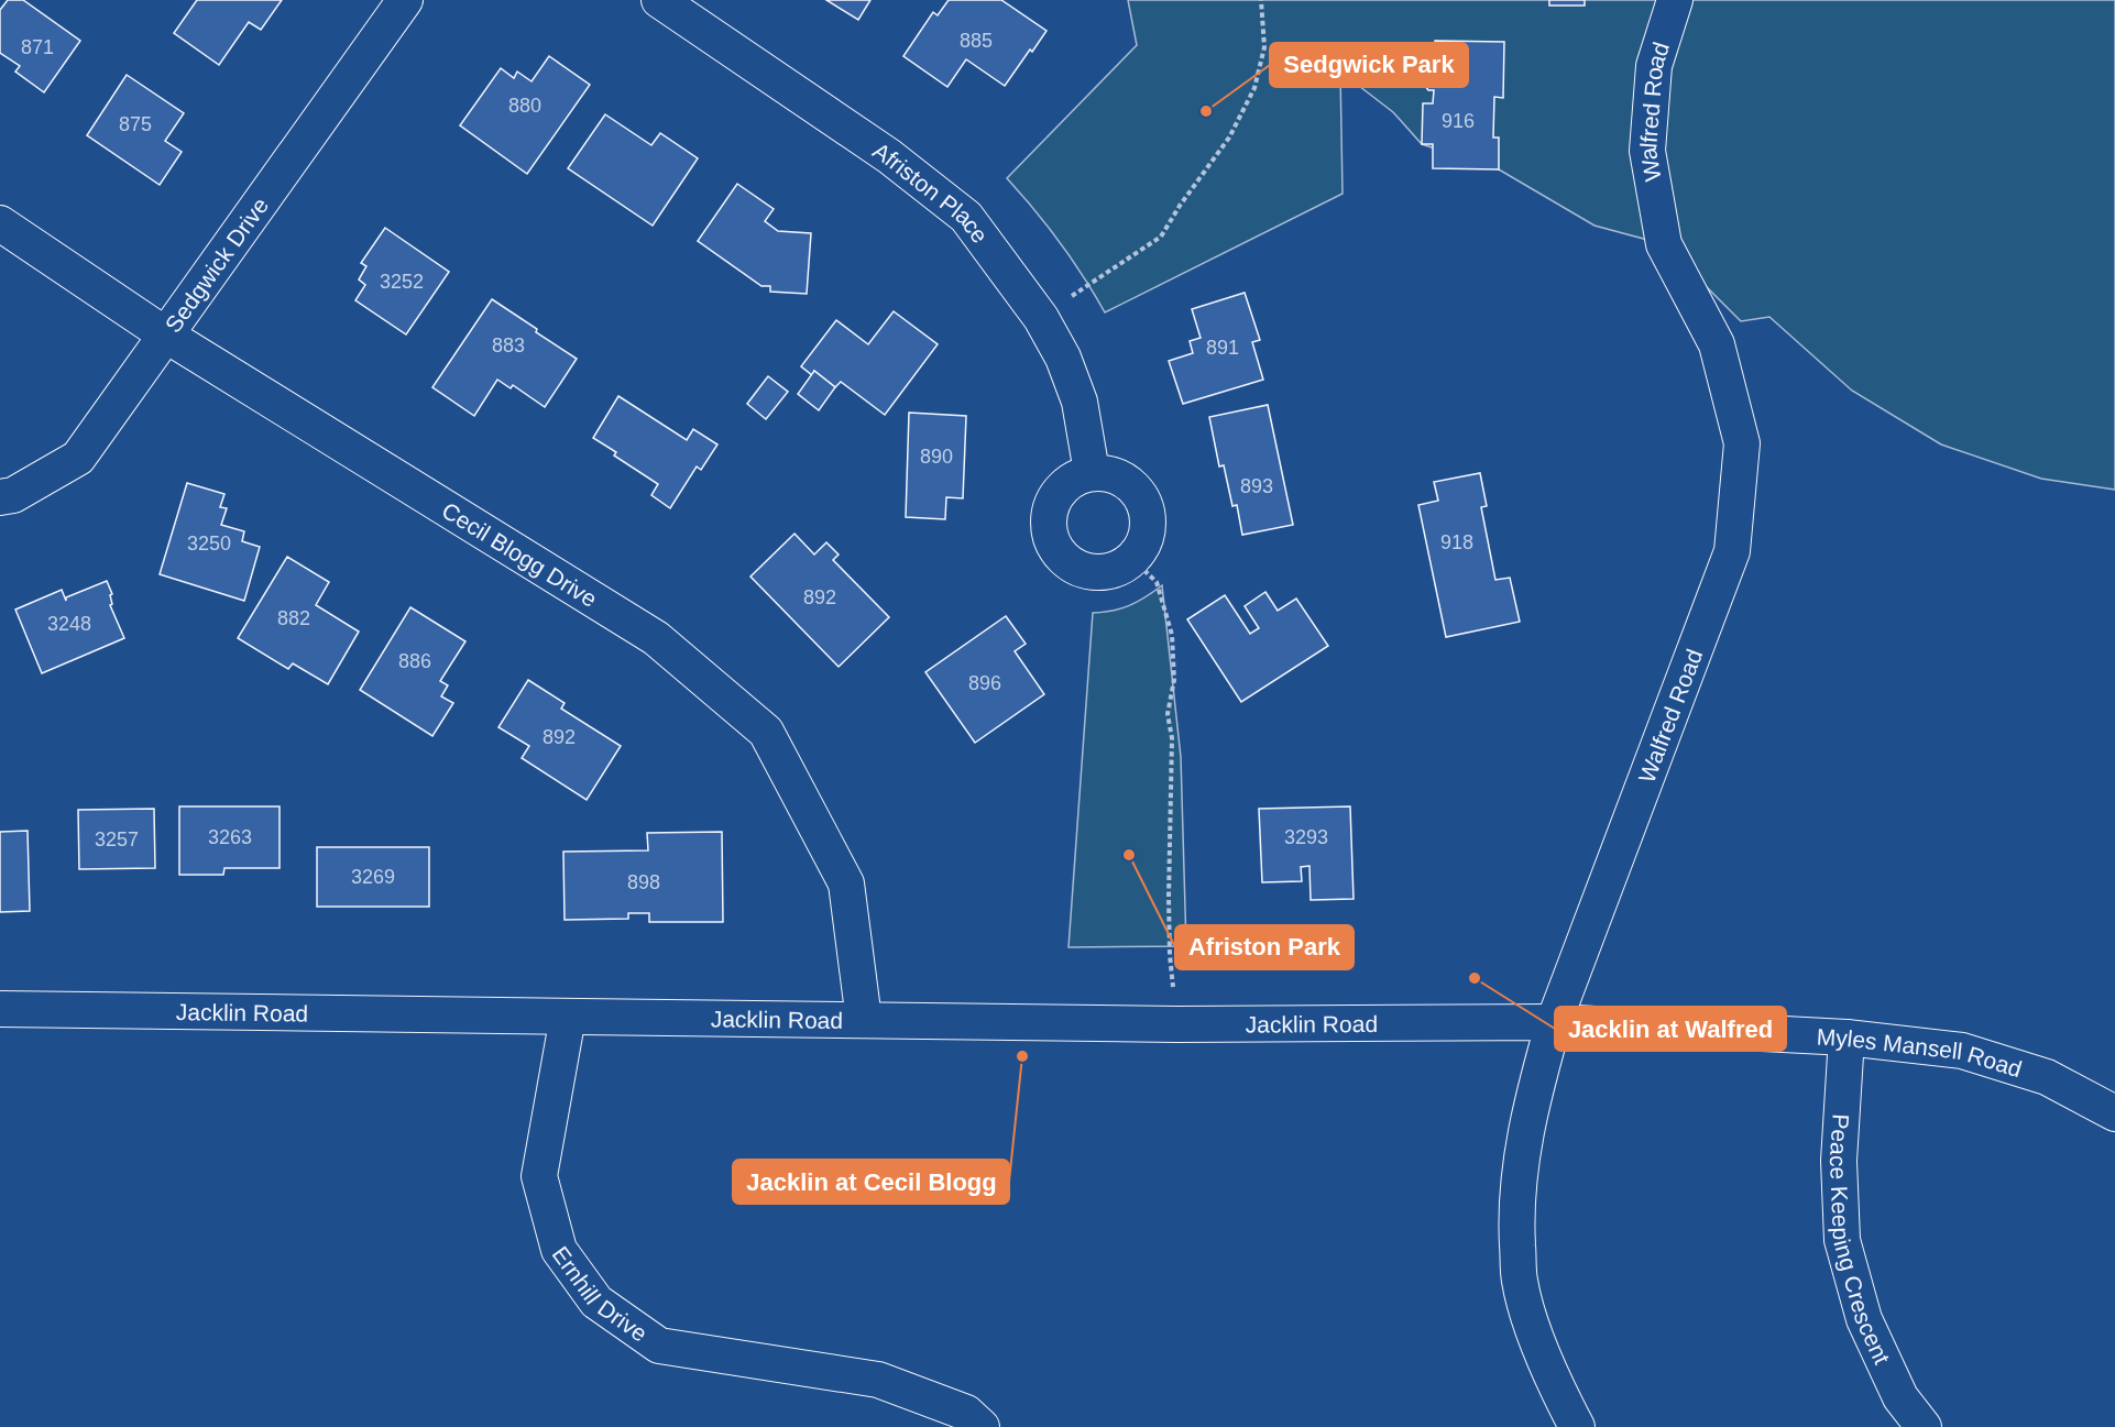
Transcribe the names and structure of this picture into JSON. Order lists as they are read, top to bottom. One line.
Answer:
{"streets":{"street":["Walfred Road","Afriston Place","Sedgwick Drive","Cecil Blogg Drive","Jacklin Road","Myles Mansell Road","Peace Keeping Crescent","Ernhill Drive"]},"crossings":[["Walfred Road","Jacklin Road"],["Walfred Road","Myles Mansell Road"],["Sedgwick Drive","Cecil Blogg Drive"],["Cecil Blogg Drive","Jacklin Road"],["Jacklin Road","Myles Mansell Road"],["Jacklin Road","Ernhill Drive"],["Myles Mansell Road","Peace Keeping Crescent"]],"places":["Sedgwick Park","Afriston Park","Jacklin at Walfred","Jacklin at Cecil Blogg"],"house_numbers":["885","871","880","916","875","3252","883","891","890","893","918","3250","892","882","3248","886","896","892","3263","3293","3257","3269","898"]}
